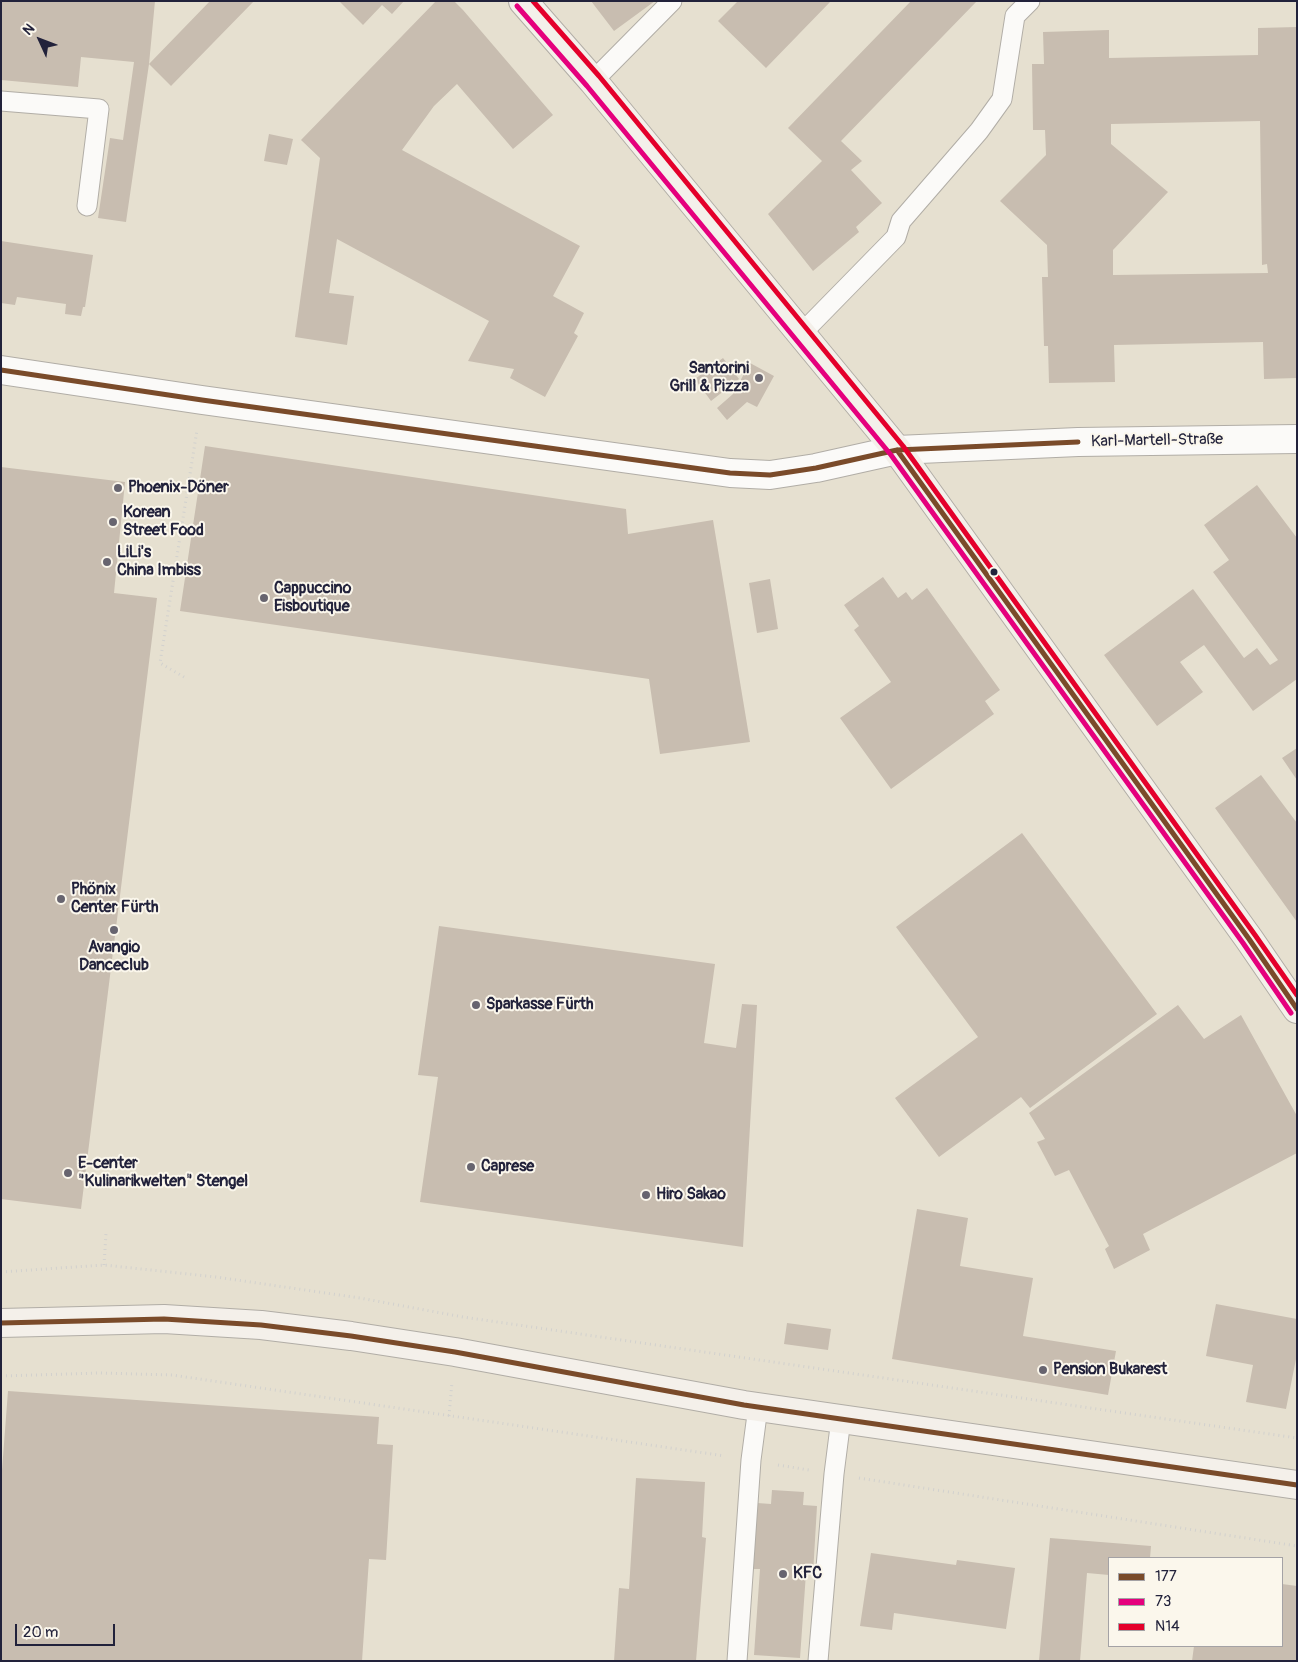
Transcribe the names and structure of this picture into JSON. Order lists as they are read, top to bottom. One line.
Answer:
{"streets":{"street":["Karl-Martell-Straße"]},"places":["Santorini Grill & Pizza","Phoenix-Döner","Korean Street Food","LiLi's China Imbiss","Cappuccino Eisboutique","Phönix Center Fürth","Avangio Danceclub","Sparkasse Fürth","Caprese","E-center \"Kulinarikwelten\" Stengel","Hiro Sakao","Pension Bukarest","KFC"],"lines":["transit line N14","transit line 73","transit line 177"],"legend":["177","73","N14"],"scale_bar":"20 m","north":"top left"}
